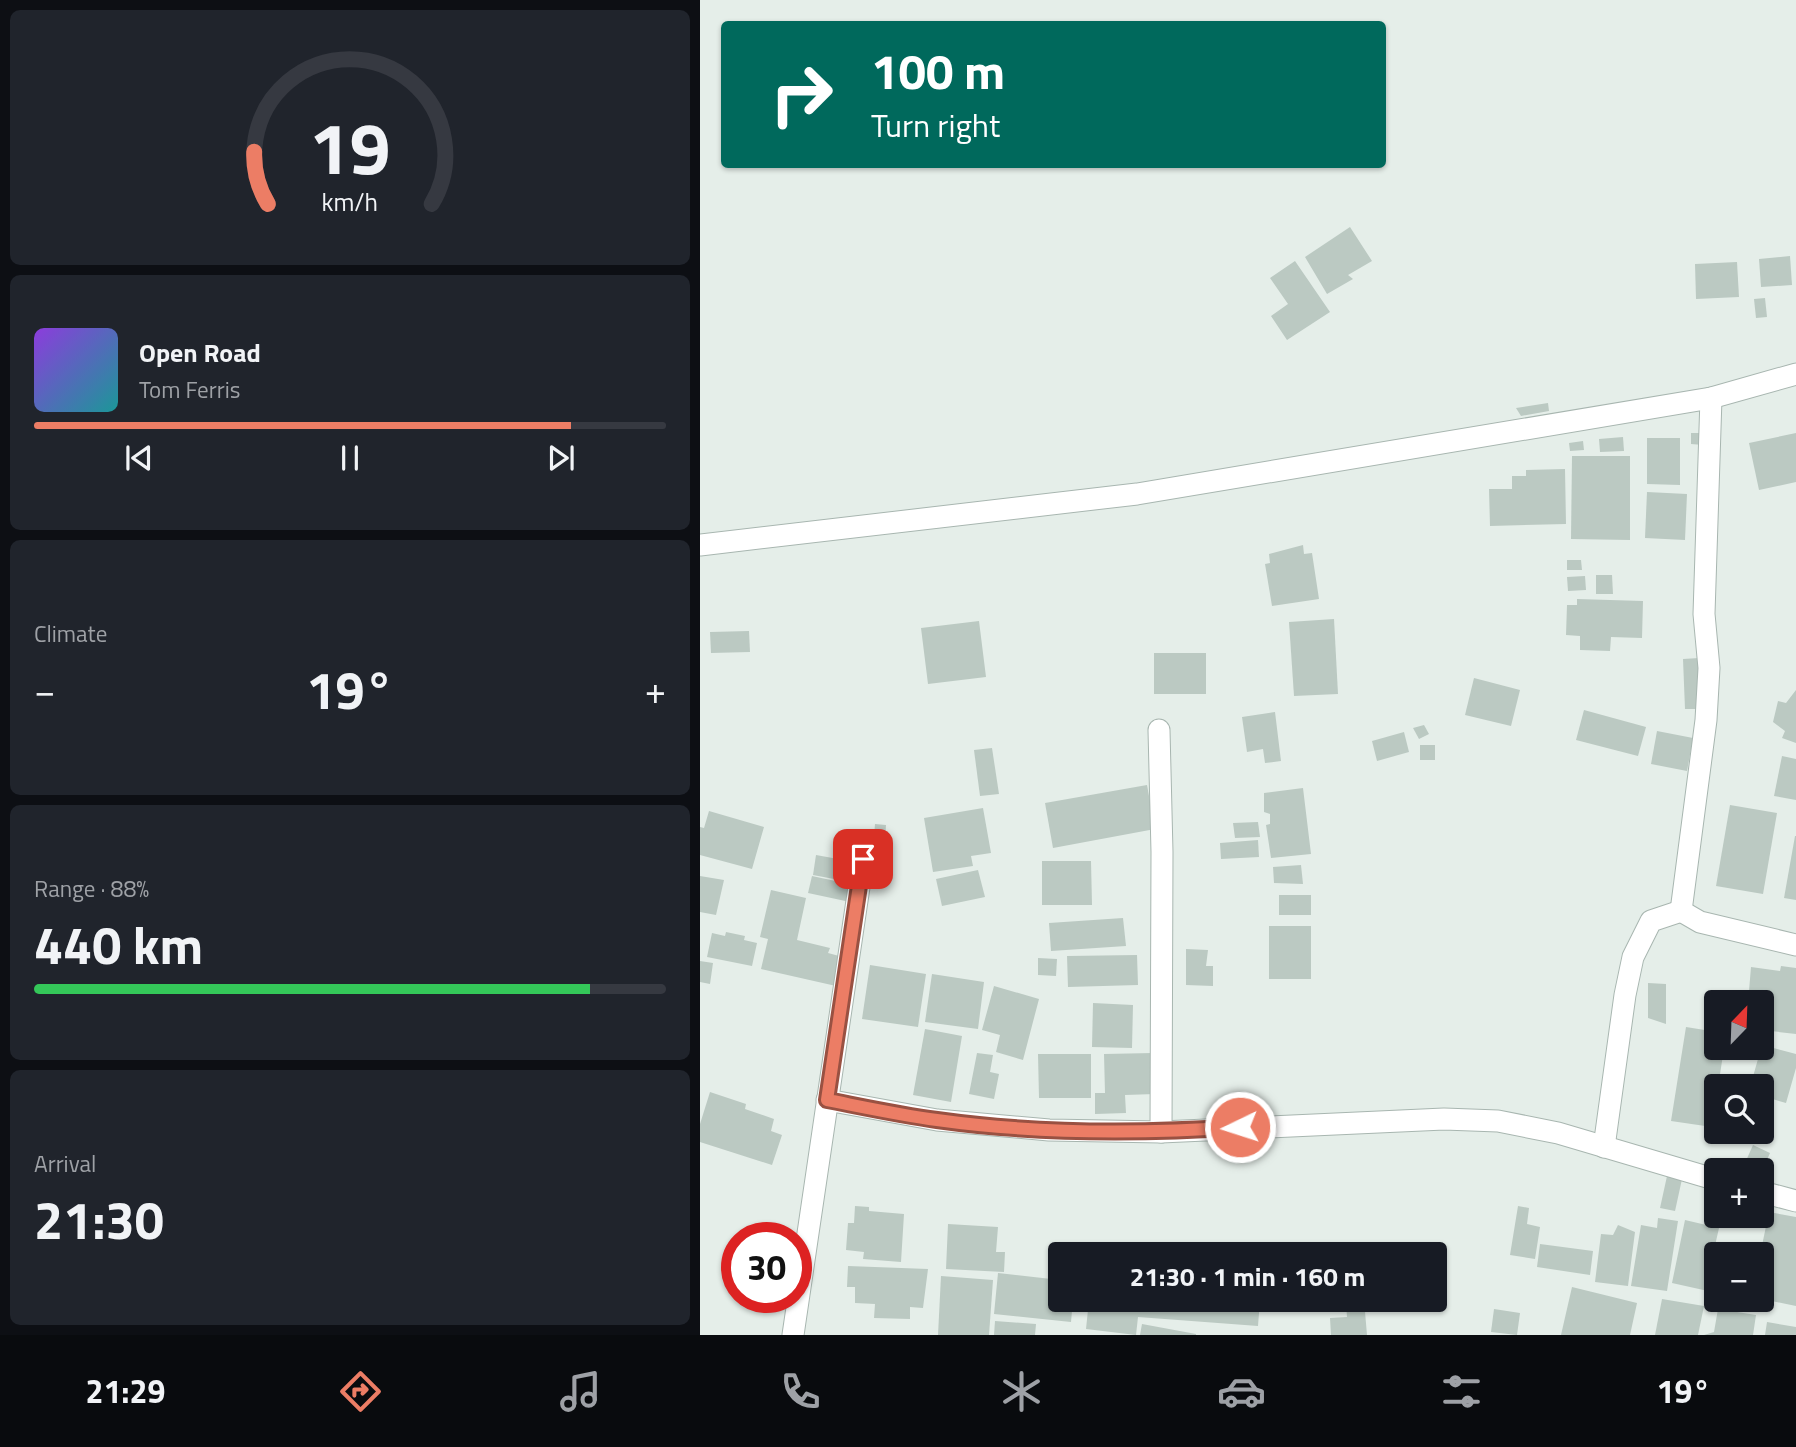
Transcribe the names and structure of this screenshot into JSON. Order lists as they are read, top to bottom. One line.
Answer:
{"north":"top right","page":{"turn":["100 m","Turn right"],"song":["Open Road","Tom Ferris"],"tile":["Climate",["Range · 88%","440 km"],["Arrival","21:30"]],"heat":["−","19°","+"],"map_buttons":["+","−"],"limit":"30","trip":"21:30 · 1 min · 160 m","tabs":["21:29","19°"],"gauge":["19","km/h"]}}
